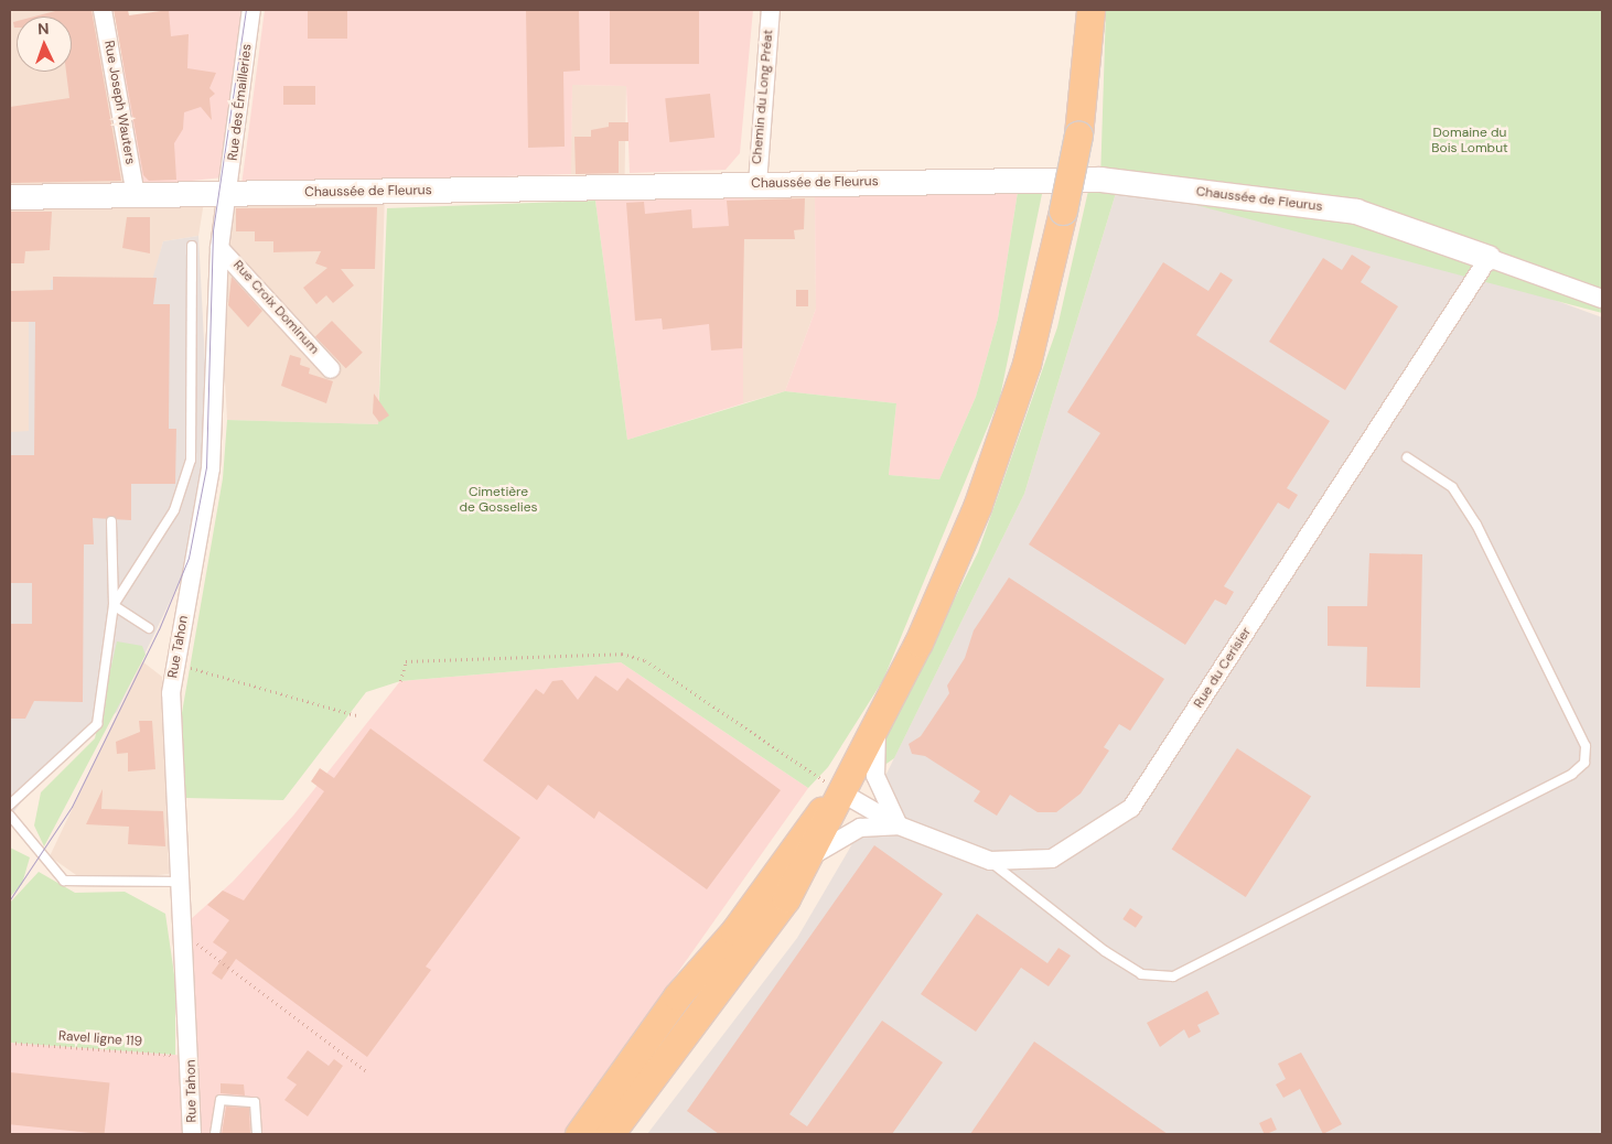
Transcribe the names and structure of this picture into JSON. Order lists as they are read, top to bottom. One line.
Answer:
{"streets":{"main road":["Chaussée de Fleurus"],"street":["Chemin du Long Préat","Rue Joseph Wauters","Rue des Émailleries","Rue Croix Dominum","Rue Tahon","Rue du Cerisier"],"path":["Ravel ligne 119"]},"crossings":[["Chemin du Long Préat","Chaussée de Fleurus"],["Rue Joseph Wauters","Chaussée de Fleurus"],["Rue des Émailleries","Chaussée de Fleurus"],["Rue des Émailleries","Rue Tahon"],["Chaussée de Fleurus","Rue Tahon"],["Chaussée de Fleurus","Rue du Cerisier"],["Rue Croix Dominum","Rue Tahon"],["Rue Tahon","Ravel ligne 119"]],"parks":["Domaine du Bois Lombut","Cimetière de Gosselies"],"north":"top"}
